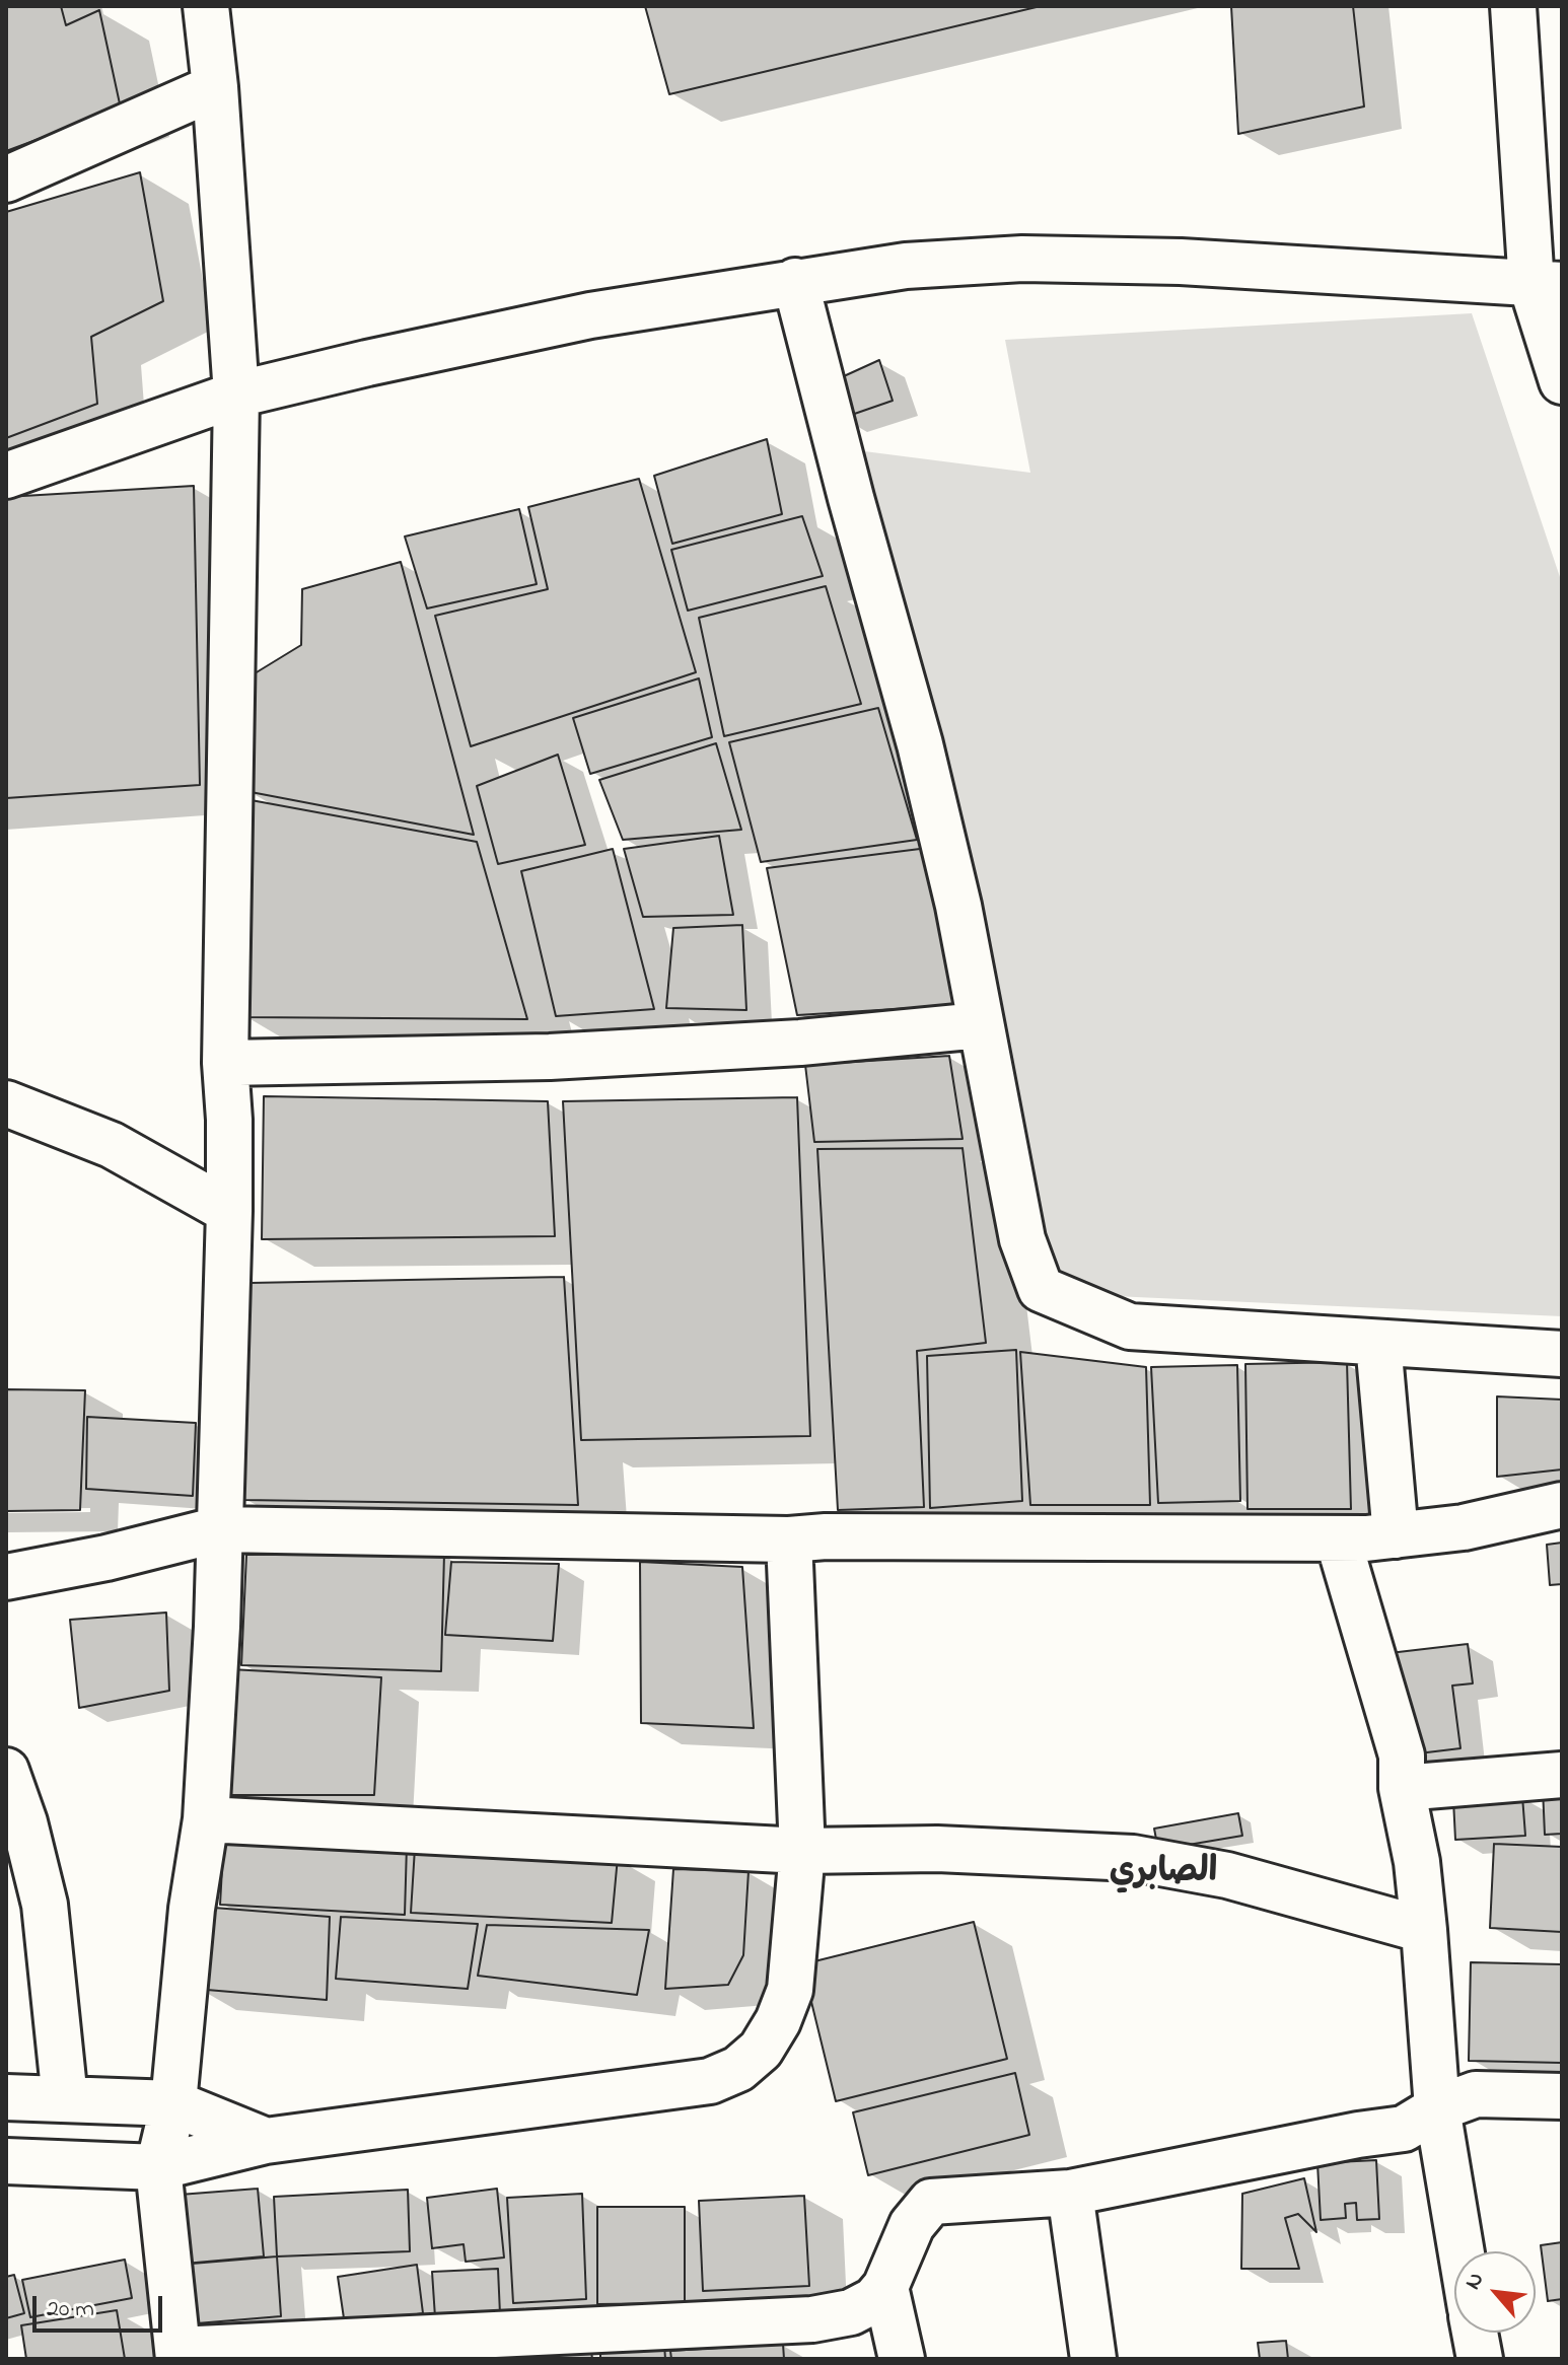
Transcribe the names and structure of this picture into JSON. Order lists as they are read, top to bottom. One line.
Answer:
{"districts":["الصابري"],"scale_bar":"20 m","north":"top left"}
